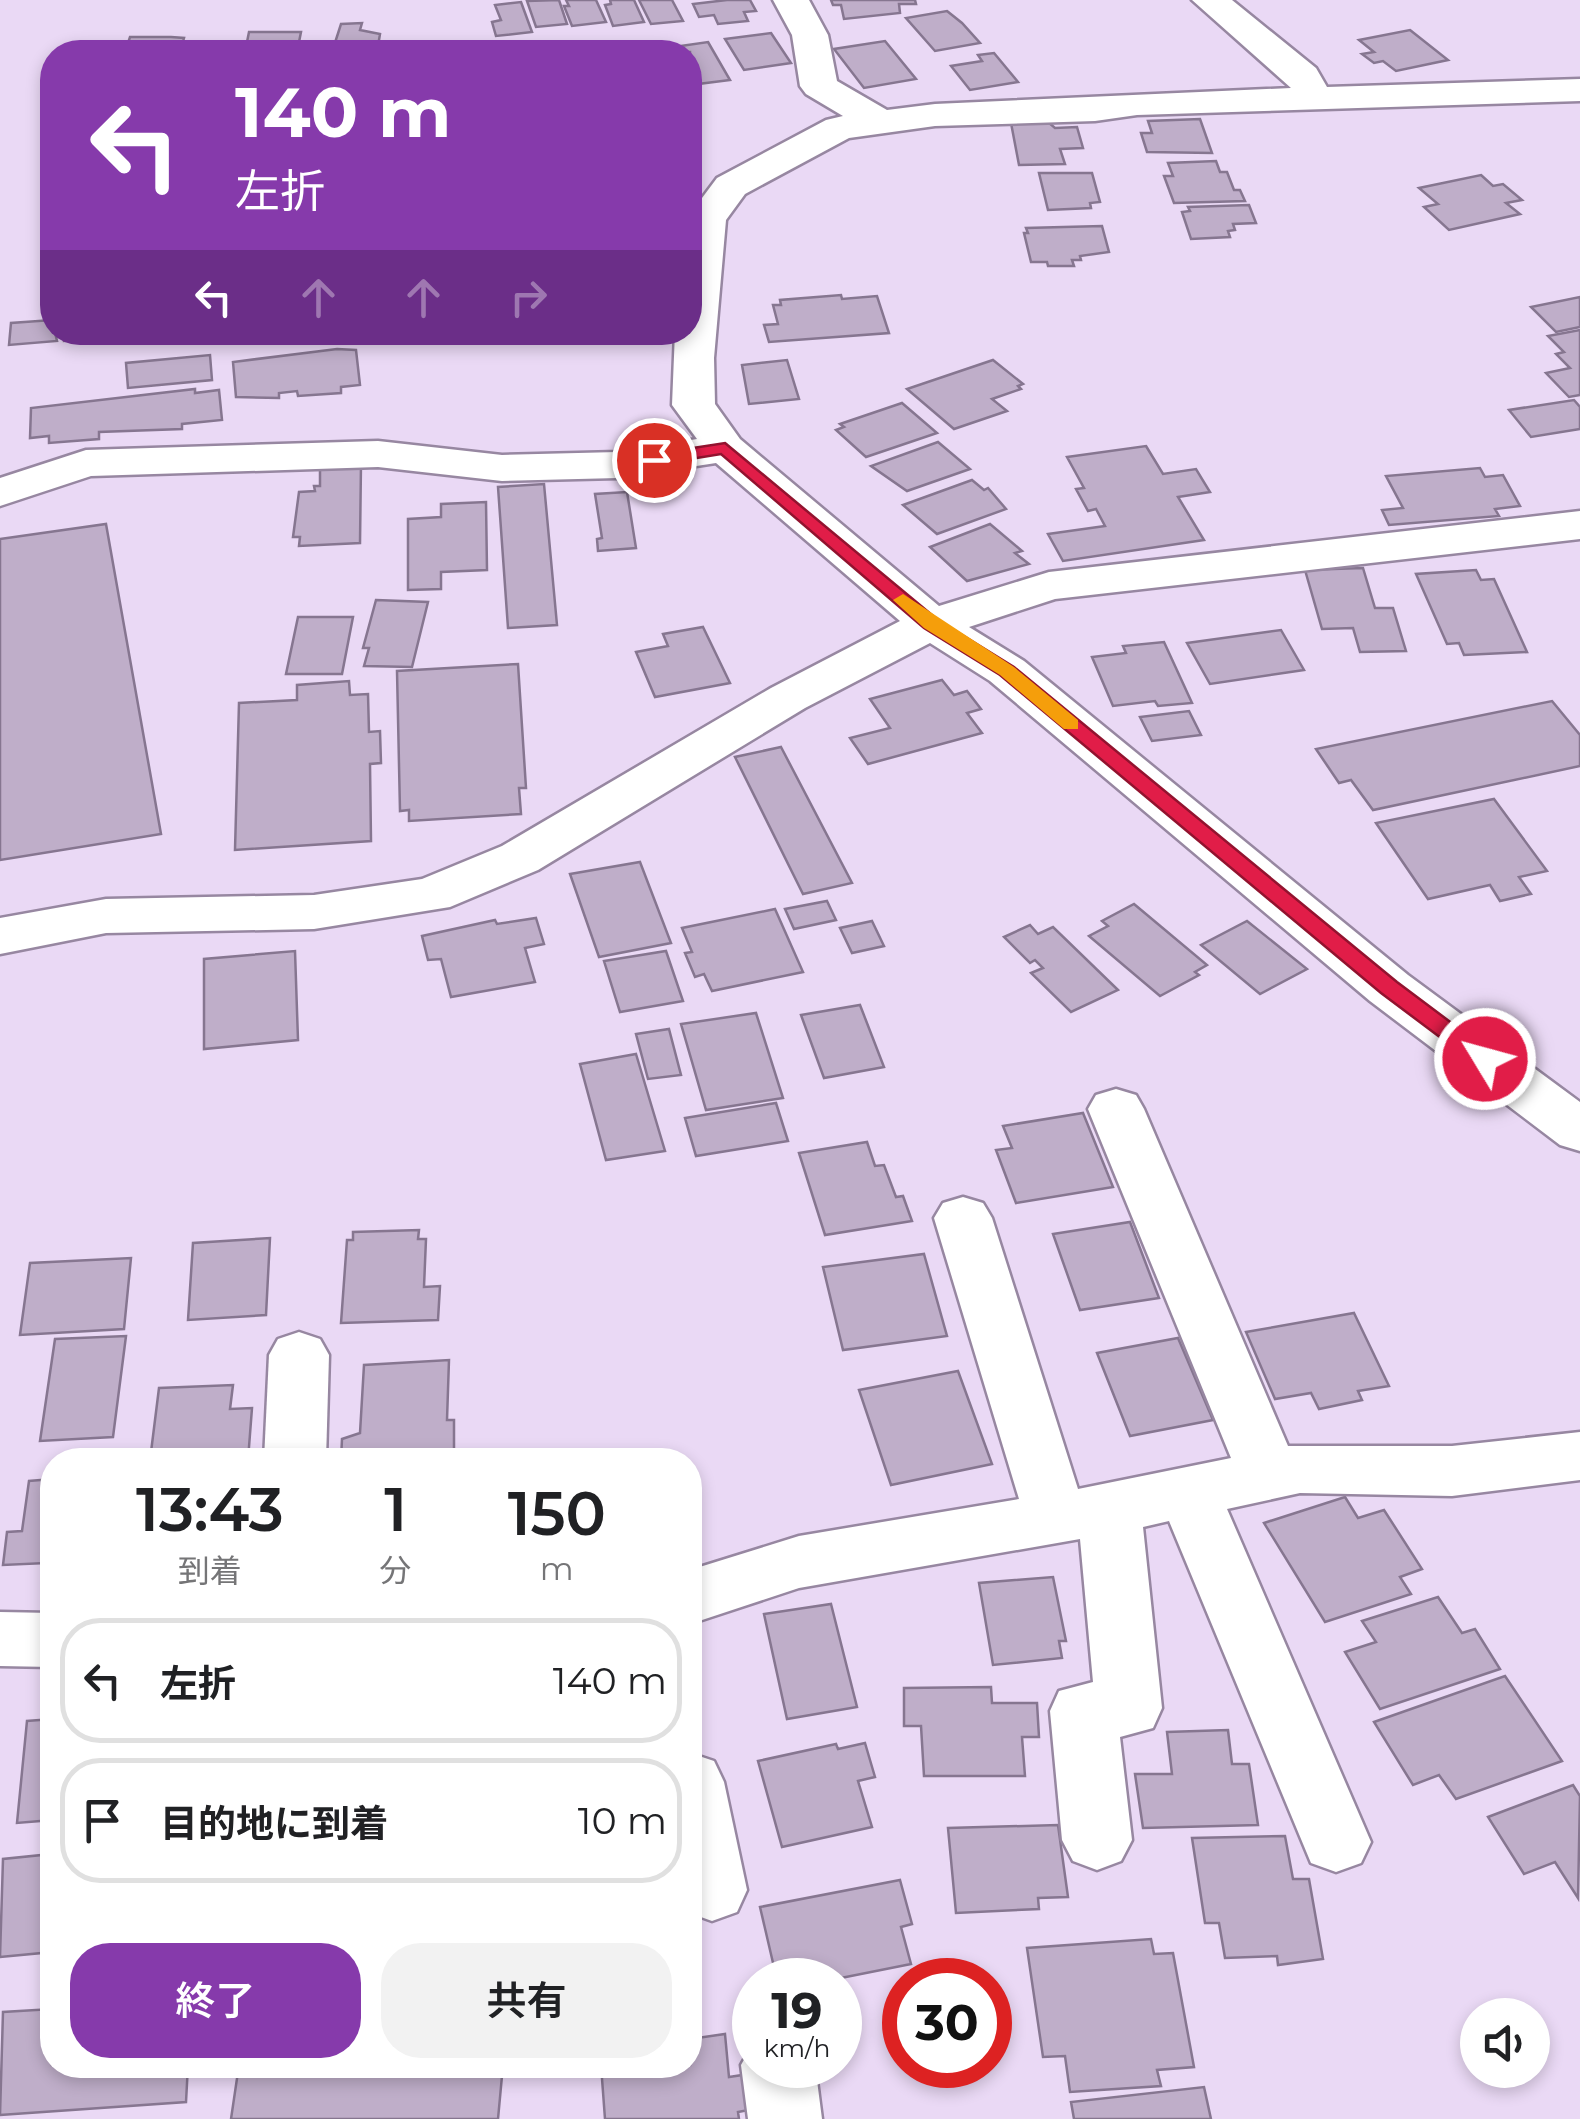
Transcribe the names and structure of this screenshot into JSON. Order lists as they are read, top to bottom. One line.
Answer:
{"page":{"turn":["140 m","左折"],"eta":["13:43","到着","1","分","150","m"],"list":[{"name":"左折","value":"140 m"},{"name":"目的地に到着","value":"10 m"}],"buttons":["終了","共有"],"speed":"19 km/h","limit":"30"}}
